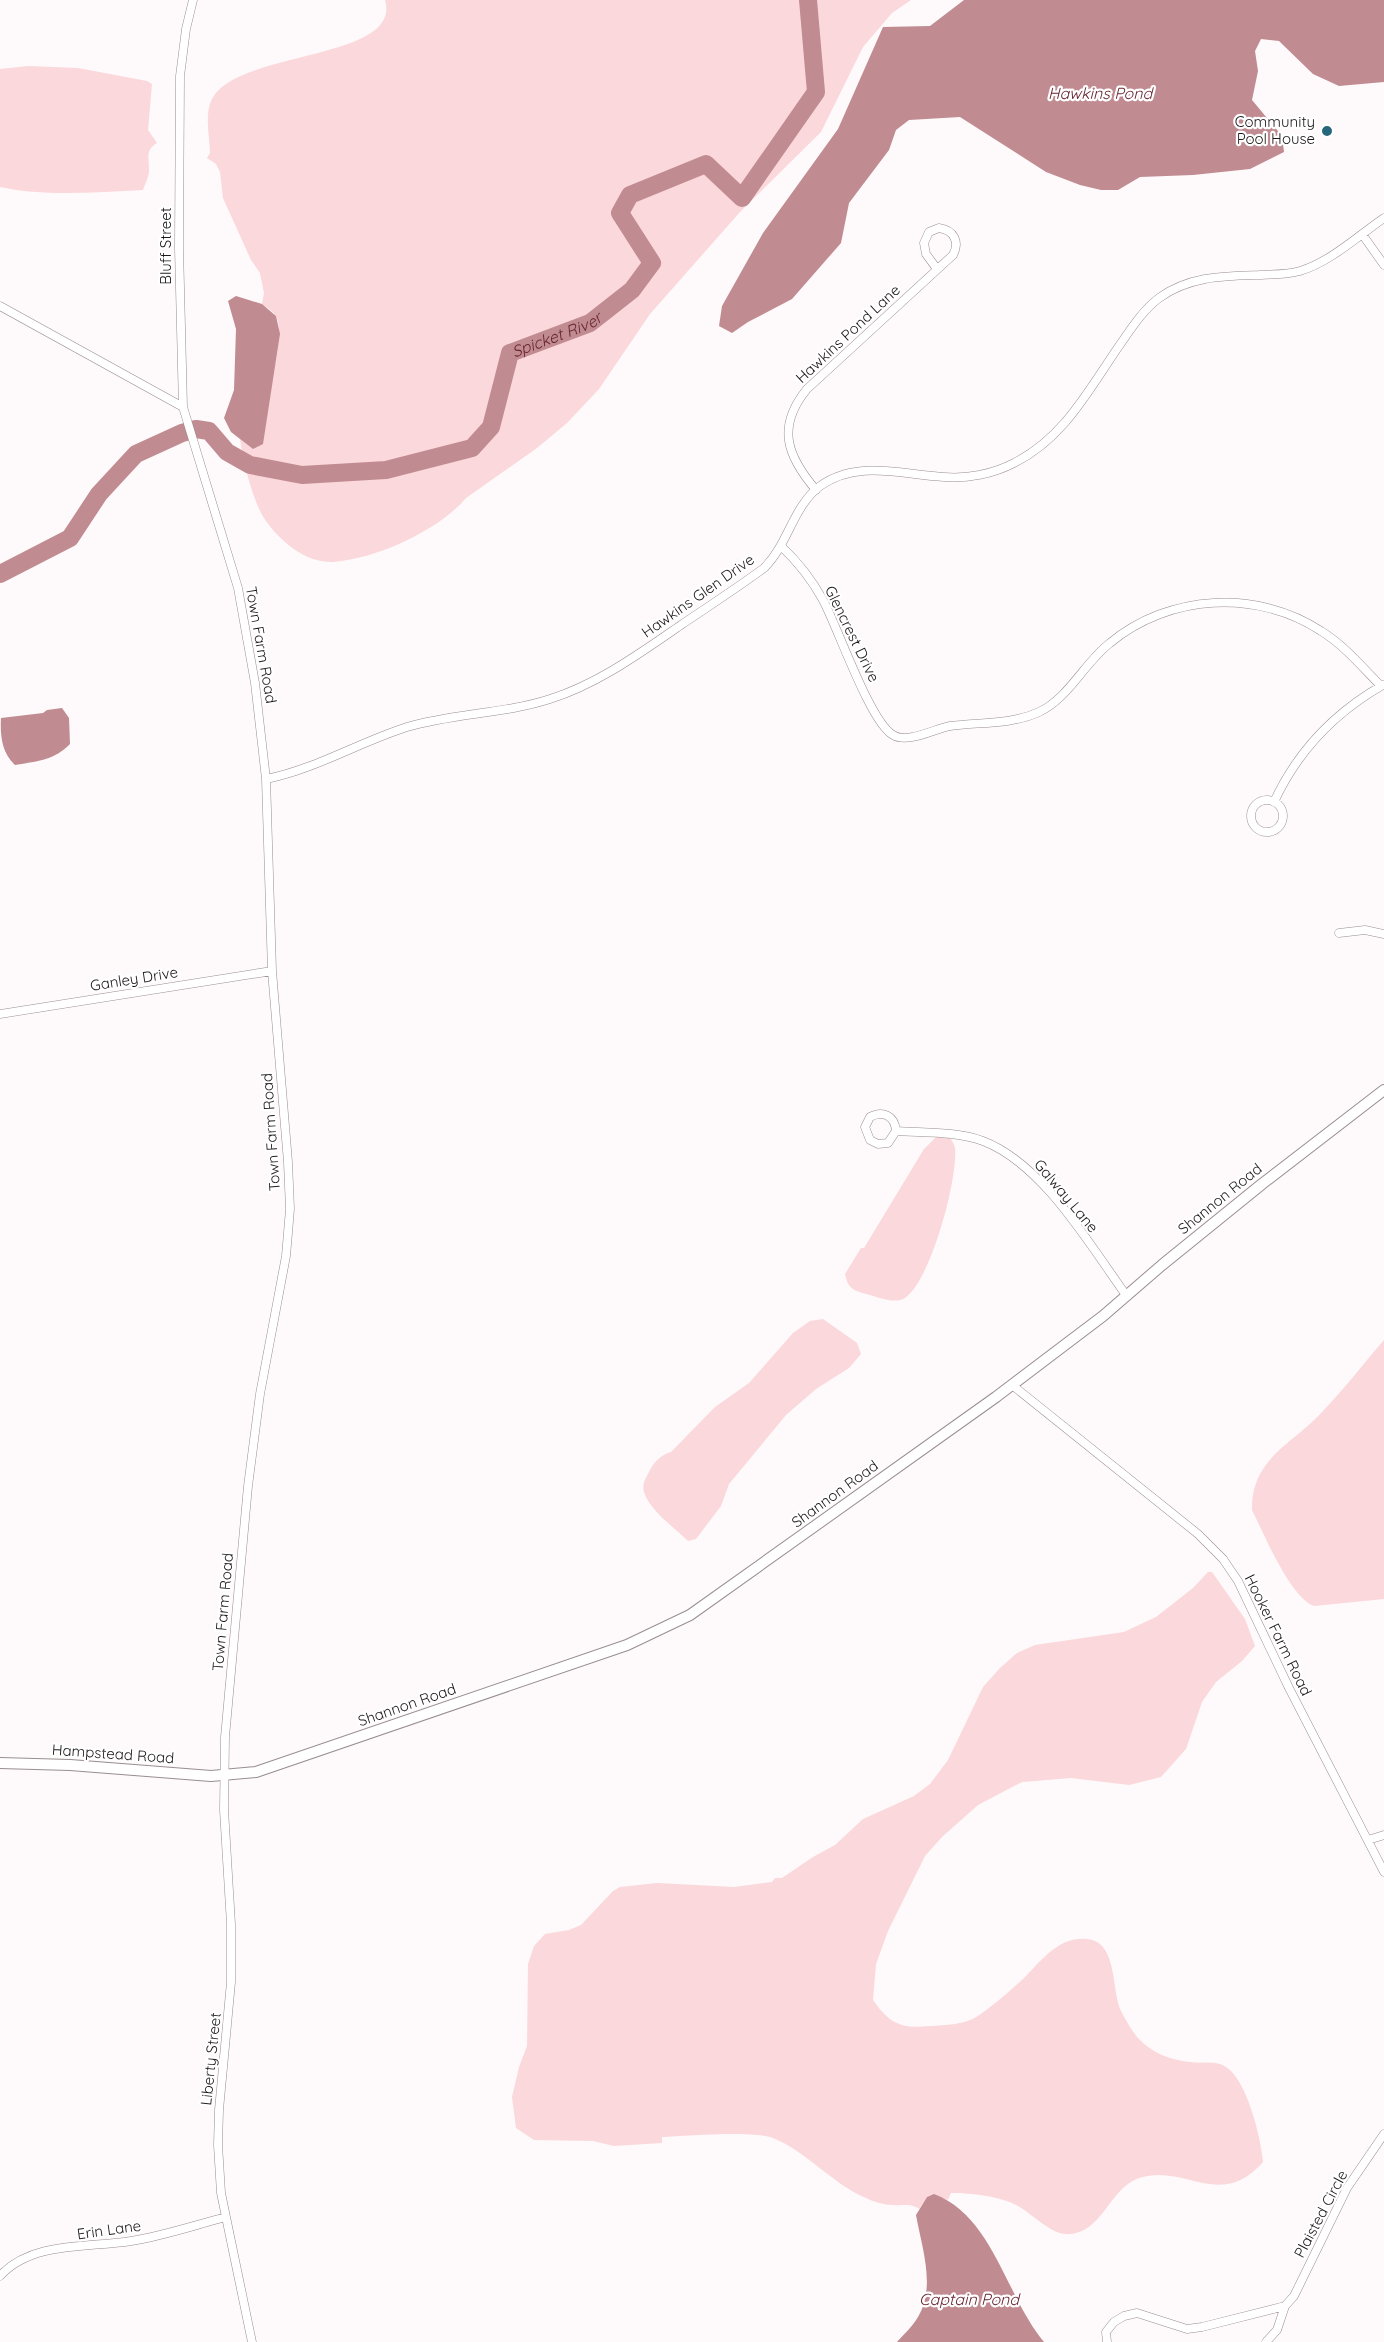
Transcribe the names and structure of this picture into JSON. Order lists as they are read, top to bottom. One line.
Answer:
{"streets":{"street":["Bluff Street","Hawkins Pond Lane","Hawkins Glen Drive","Glencrest Drive","Town Farm Road","Ganley Drive","Galway Lane","Shannon Road","Hooker Farm Road","Hampstead Road","Liberty Street","Plaisted Circle","Erin Lane"]},"crossings":[["Bluff Street","Town Farm Road"],["Hawkins Pond Lane","Hawkins Glen Drive"],["Hawkins Glen Drive","Glencrest Drive"],["Hawkins Glen Drive","Town Farm Road"],["Town Farm Road","Ganley Drive"],["Town Farm Road","Shannon Road"],["Town Farm Road","Hampstead Road"],["Town Farm Road","Liberty Street"],["Galway Lane","Shannon Road"],["Shannon Road","Hooker Farm Road"],["Shannon Road","Hampstead Road"],["Shannon Road","Liberty Street"],["Hampstead Road","Liberty Street"],["Liberty Street","Erin Lane"]],"water":["Hawkins Pond","Spicket River","Captain Pond"],"places":["Community Pool House"]}
